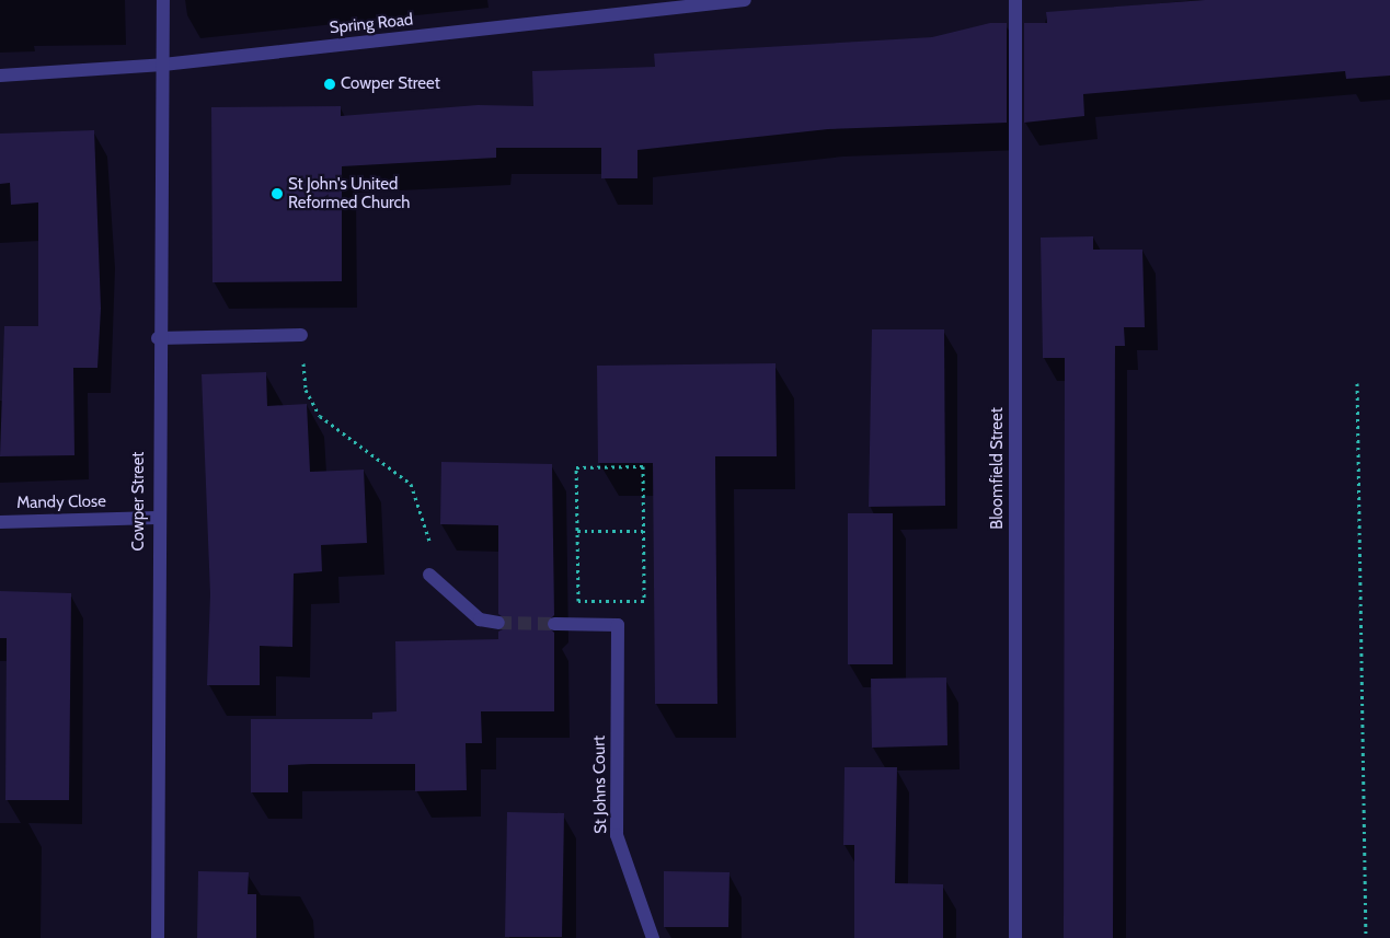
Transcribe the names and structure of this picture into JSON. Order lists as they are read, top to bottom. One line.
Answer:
{"streets":{"street":["Spring Road","Bloomfield Street","Cowper Street","Mandy Close","St Johns Court"]},"crossings":[["Spring Road","Cowper Street"],["Cowper Street","Mandy Close"]],"places":["Cowper Street","St John's United Reformed Church"]}
